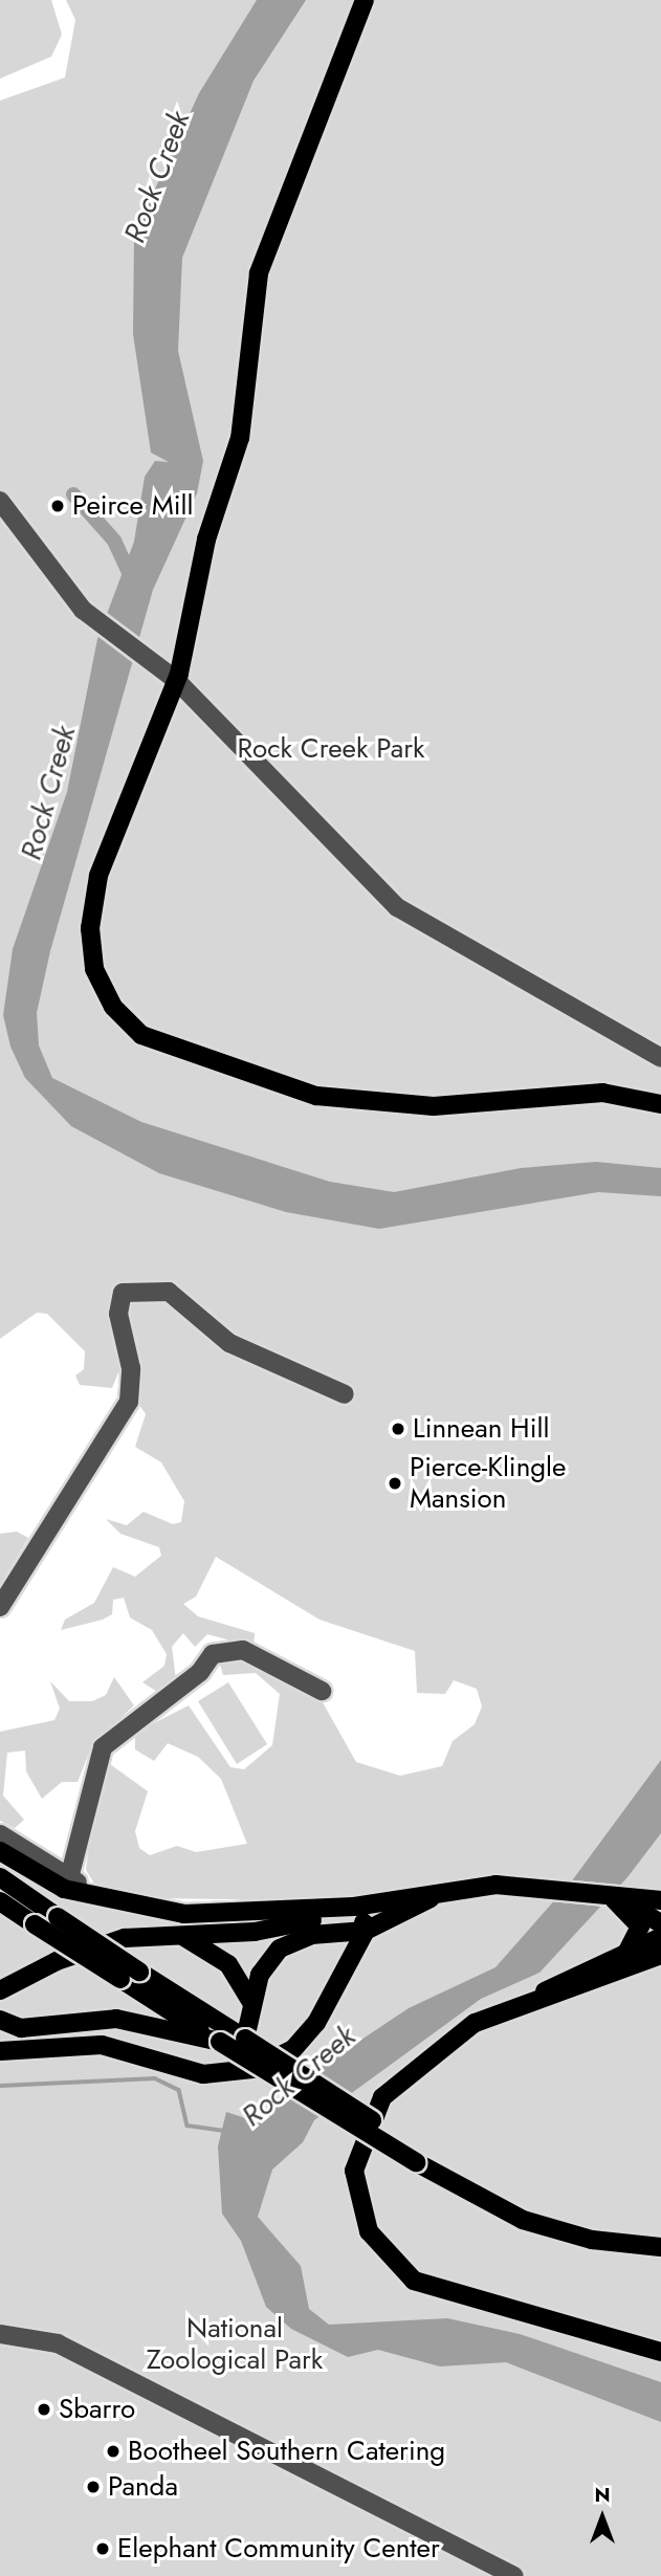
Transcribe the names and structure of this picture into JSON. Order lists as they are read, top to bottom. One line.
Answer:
{"water":["Rock Creek"],"parks":["Rock Creek Park","National Zoological Park"],"places":["Peirce Mill","Linnean Hill","Pierce-Klingle Mansion","Sbarro","Bootheel Southern Catering","Panda","Elephant Community Center"],"north":"top"}
